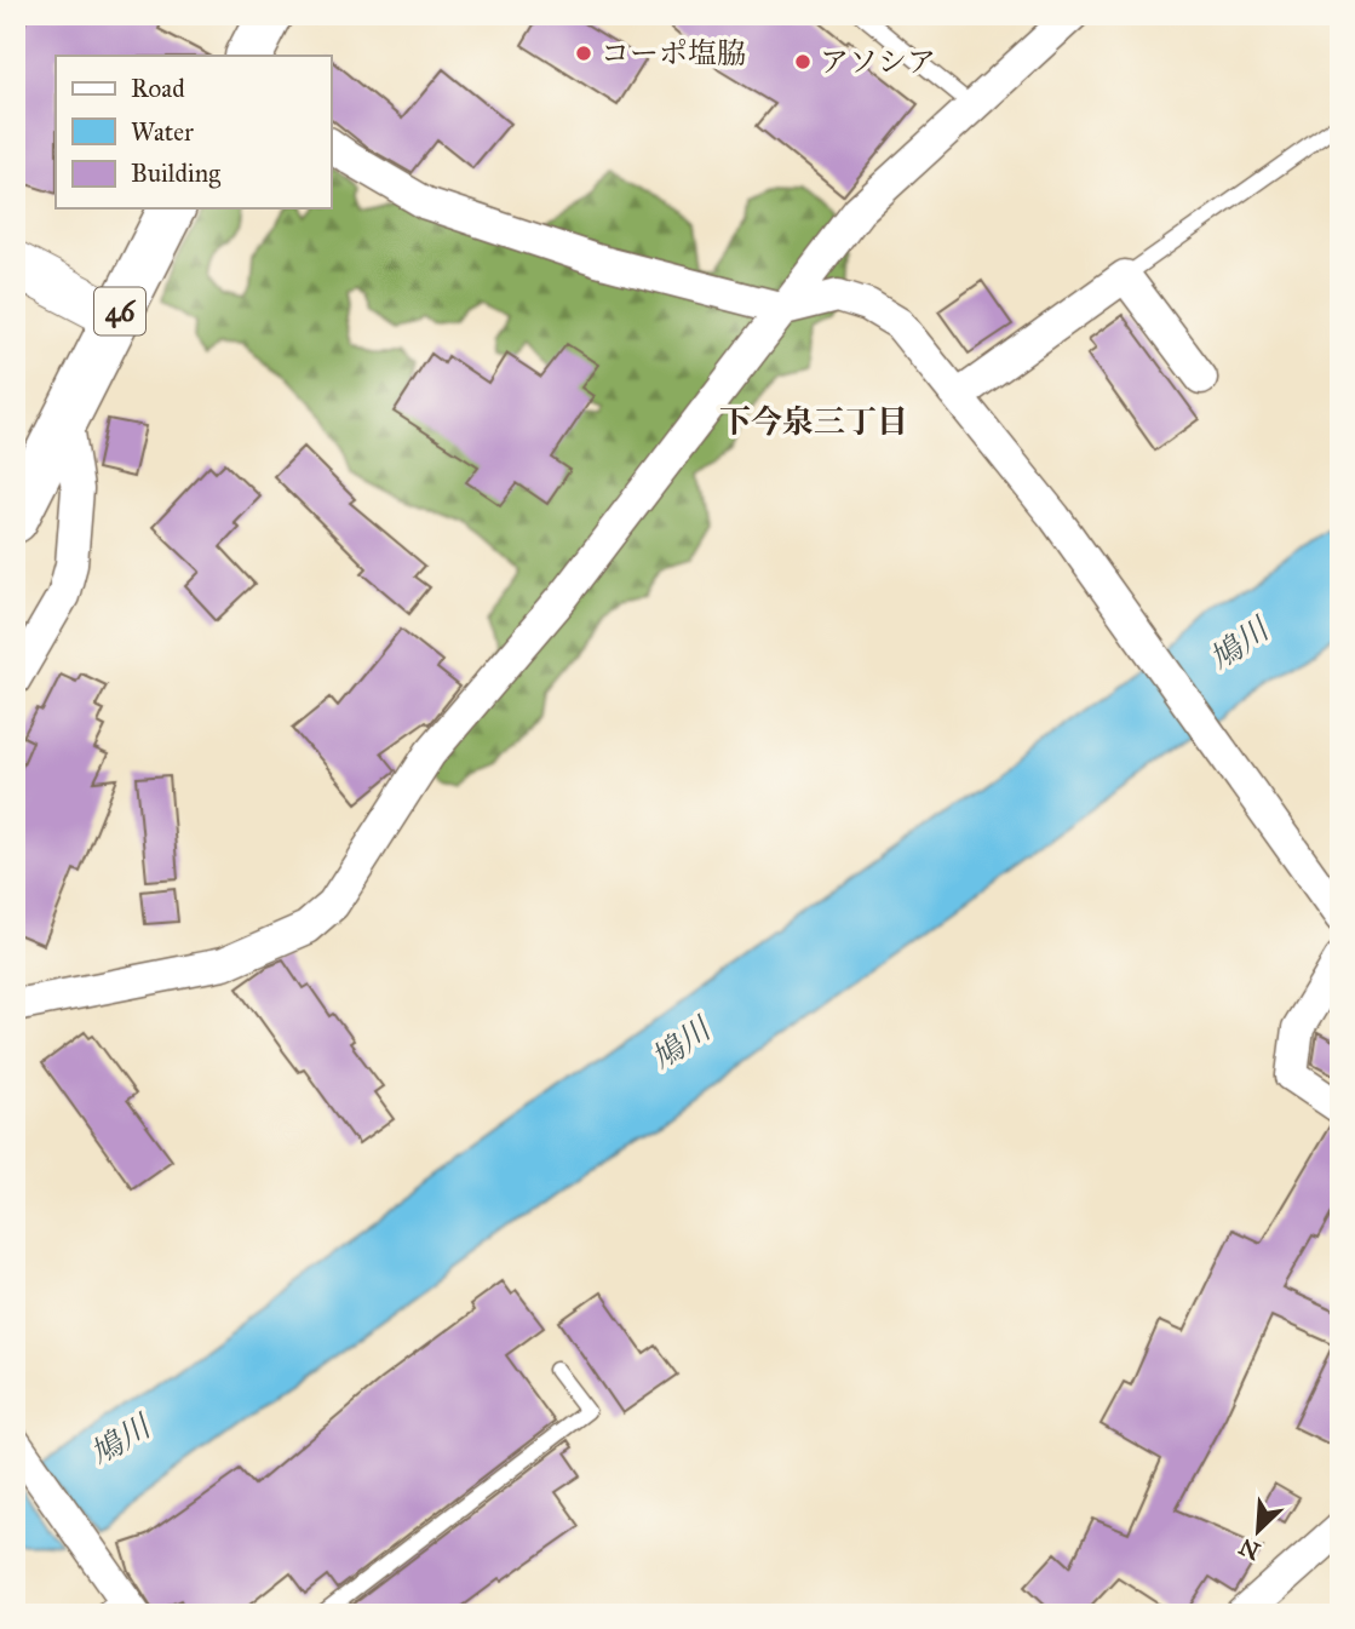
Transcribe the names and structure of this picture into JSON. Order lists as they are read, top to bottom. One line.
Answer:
{"streets":{"main road":["46"]},"districts":["下今泉三丁目"],"water":["鳩川"],"places":["コーポ塩脇","アソシア"],"legend":["Road","Water","Building"],"north":"bottom left"}
